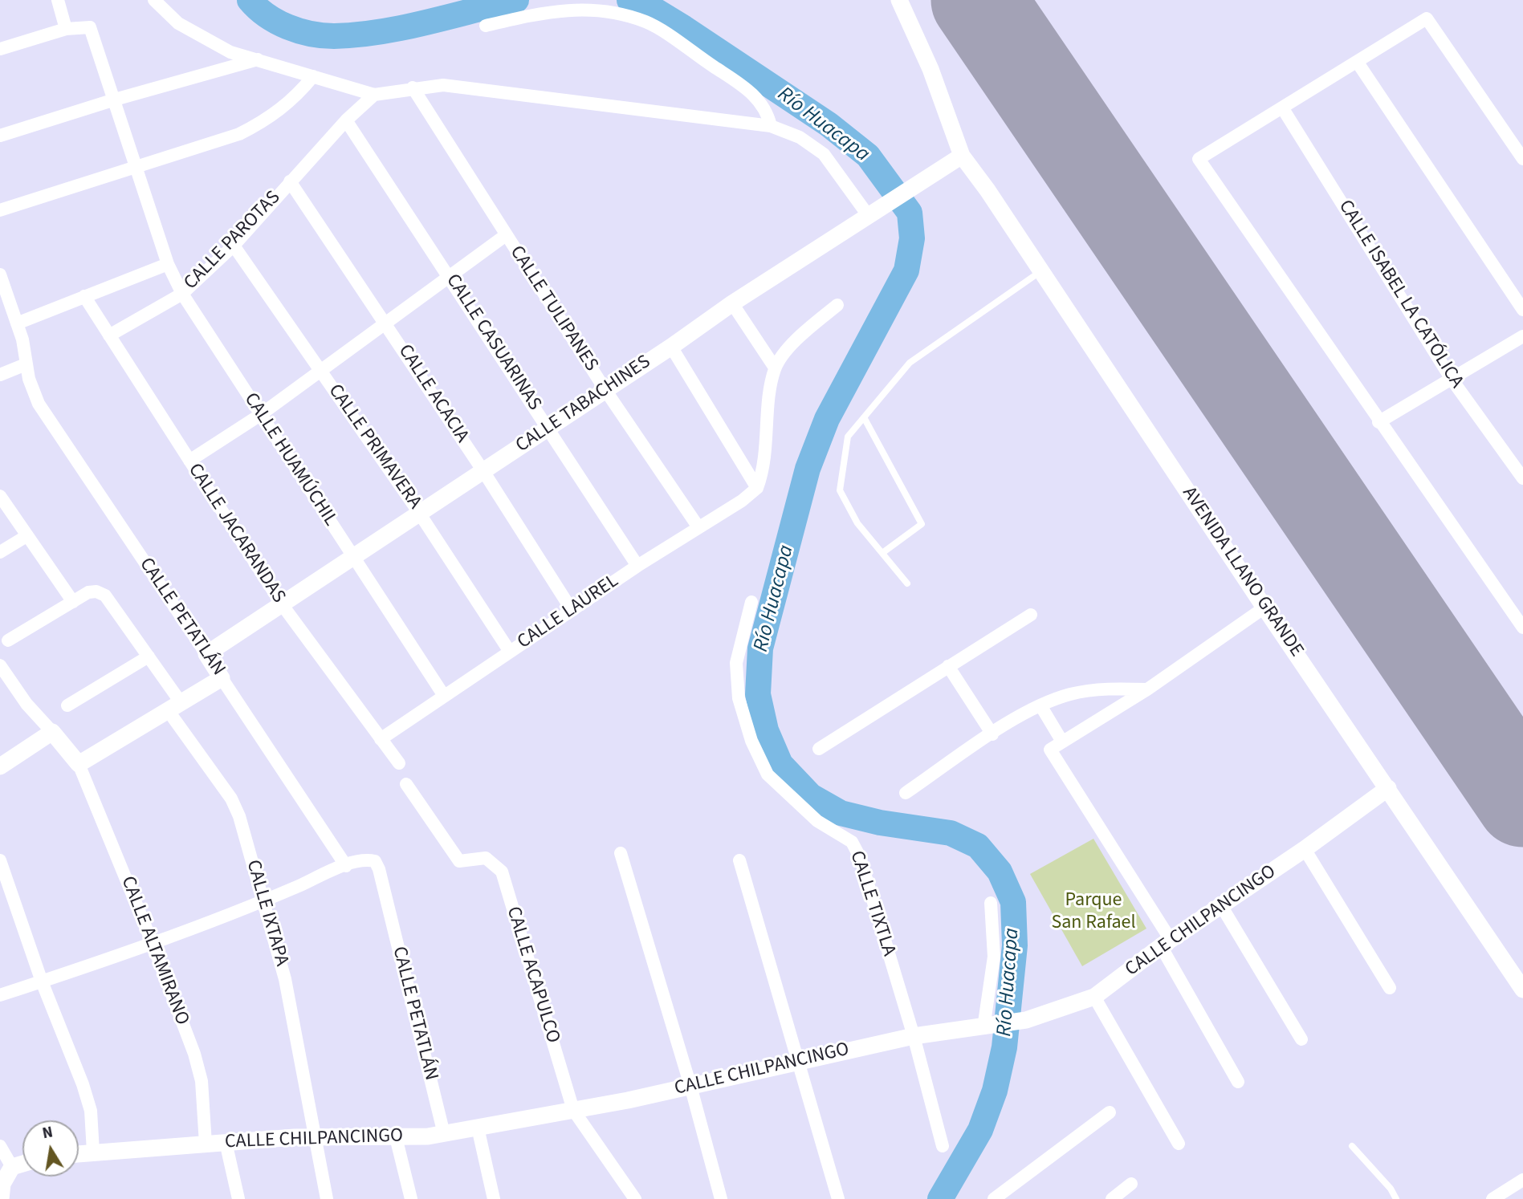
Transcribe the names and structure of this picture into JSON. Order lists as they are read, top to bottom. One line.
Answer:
{"streets":{"street":["CALLE PAROTAS","CALLE ISABEL LA CATÓLICA","CALLE TULIPANES","CALLE CASUARINAS","CALLE ACACIA","CALLE TABACHINES","CALLE PRIMAVERA","CALLE HUAMÚCHIL","CALLE JACARANDAS","AVENIDA LLANO GRANDE","CALLE LAUREL","CALLE PETATLÁN","CALLE TIXTLA","CALLE IXTAPA","CALLE CHILPANCINGO","CALLE ALTAMIRANO","CALLE ACAPULCO"]},"crossings":[["CALLE PAROTAS","CALLE CASUARINAS"],["CALLE PAROTAS","CALLE ACACIA"],["CALLE PAROTAS","CALLE PRIMAVERA"],["CALLE PAROTAS","CALLE HUAMÚCHIL"],["CALLE PAROTAS","CALLE JACARANDAS"],["CALLE TULIPANES","CALLE TABACHINES"],["CALLE TULIPANES","CALLE LAUREL"],["CALLE CASUARINAS","CALLE TABACHINES"],["CALLE CASUARINAS","CALLE LAUREL"],["CALLE ACACIA","CALLE TABACHINES"],["CALLE ACACIA","CALLE LAUREL"],["CALLE TABACHINES","CALLE PRIMAVERA"],["CALLE TABACHINES","CALLE HUAMÚCHIL"],["CALLE TABACHINES","CALLE JACARANDAS"],["CALLE TABACHINES","AVENIDA LLANO GRANDE"],["CALLE TABACHINES","CALLE PETATLÁN"],["CALLE PRIMAVERA","CALLE LAUREL"],["CALLE HUAMÚCHIL","CALLE LAUREL"],["CALLE JACARANDAS","CALLE LAUREL"],["AVENIDA LLANO GRANDE","CALLE CHILPANCINGO"],["CALLE PETATLÁN","CALLE CHILPANCINGO"],["CALLE TIXTLA","CALLE CHILPANCINGO"],["CALLE IXTAPA","CALLE CHILPANCINGO"],["CALLE CHILPANCINGO","CALLE ALTAMIRANO"],["CALLE CHILPANCINGO","CALLE ACAPULCO"]],"water":["Río Huacapa"],"parks":["Parque San Rafael"],"north":"top"}
